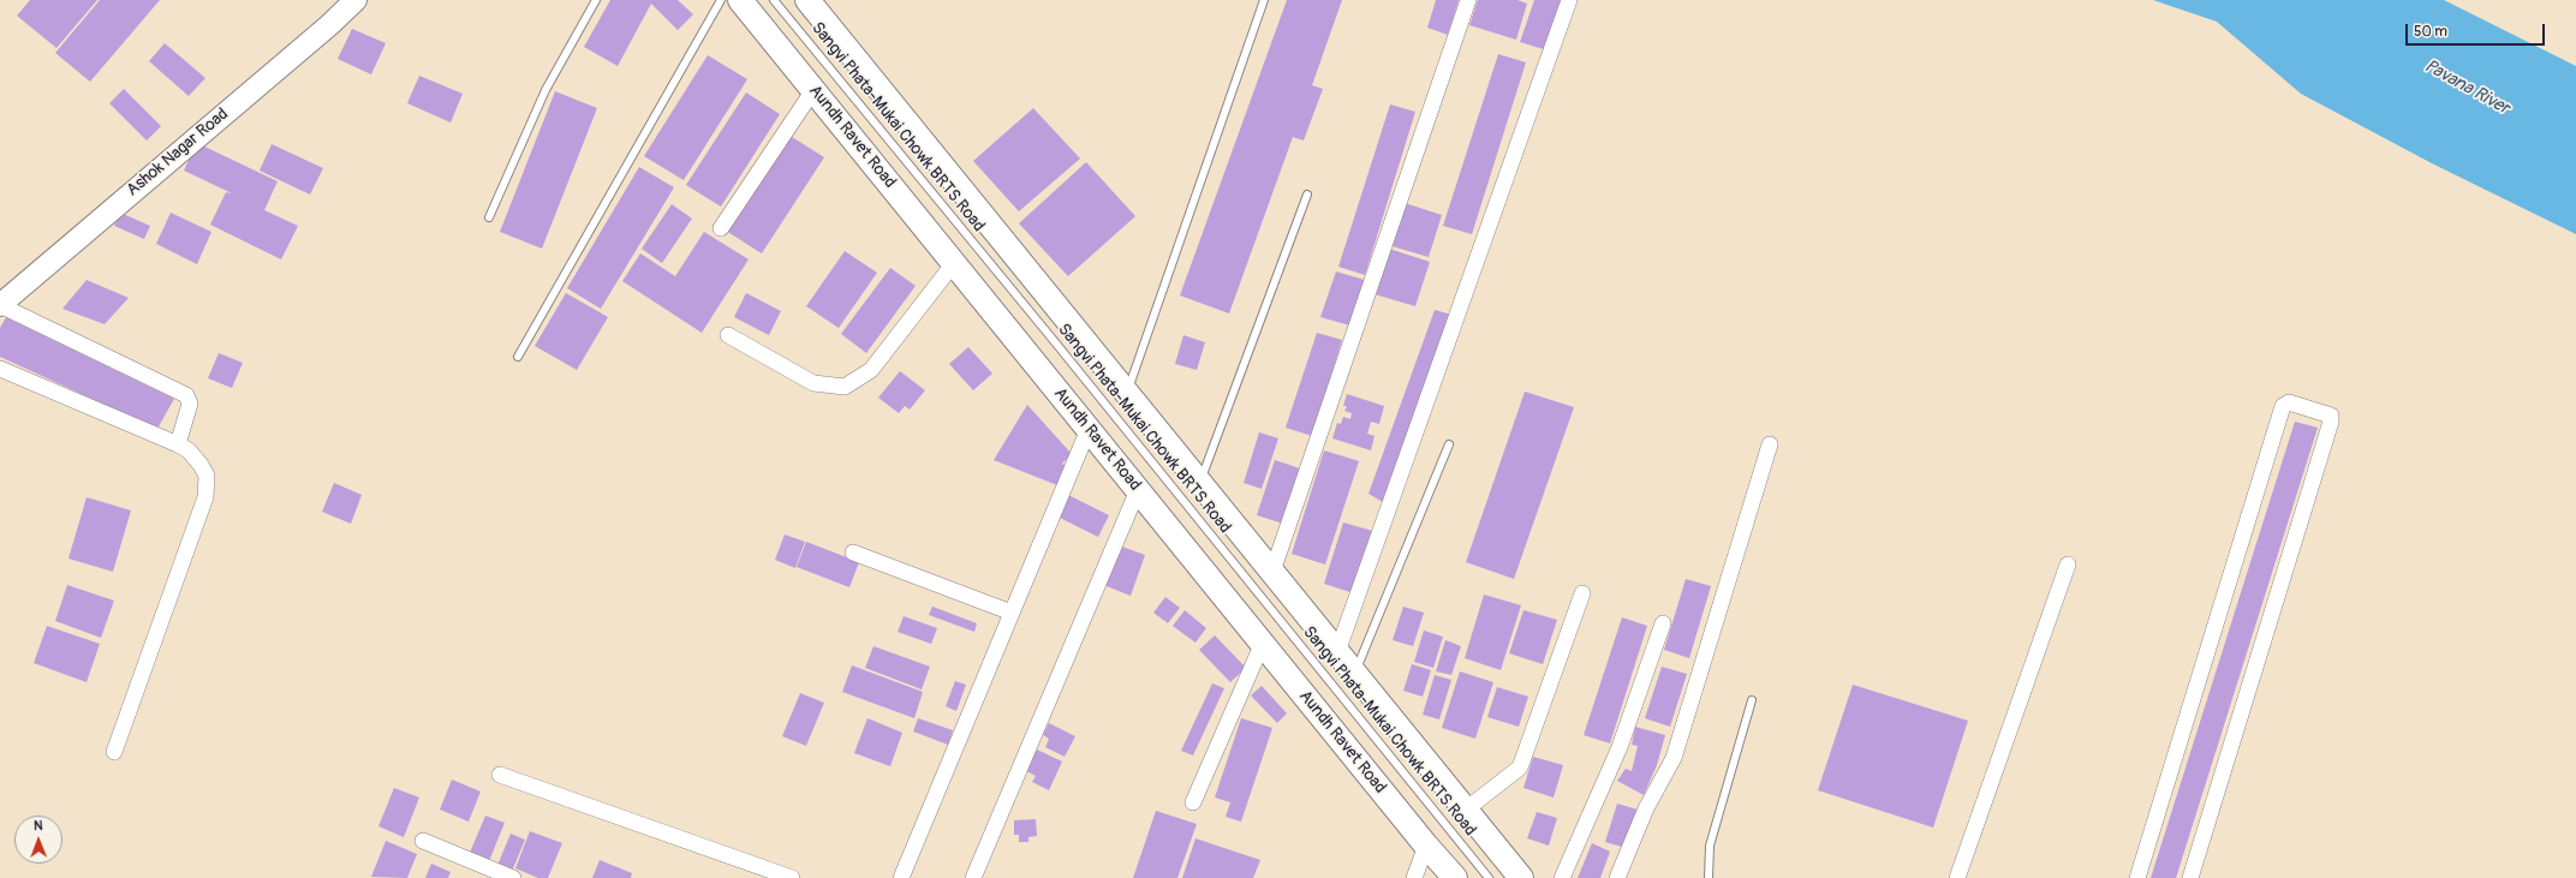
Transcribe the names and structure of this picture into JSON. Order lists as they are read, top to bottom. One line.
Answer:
{"streets":{"main road":["Aundh Ravet Road"],"street":["Ashok Nagar Road"],"lane":["Sangvi Phata-Mukai Chowk BRTS Road"]},"water":["Pavana River"],"scale_bar":"50 m","north":"top"}
